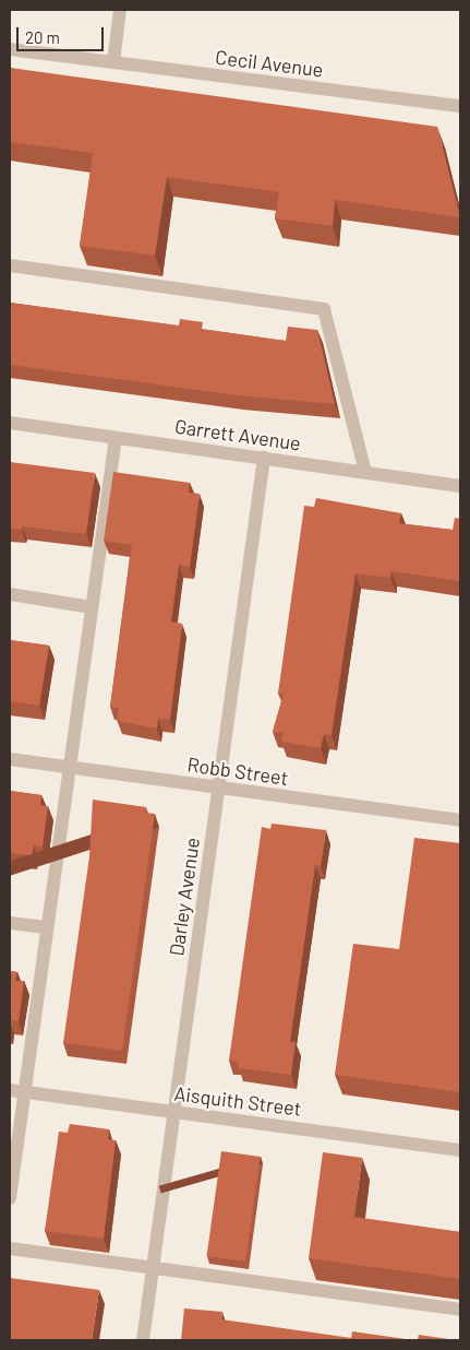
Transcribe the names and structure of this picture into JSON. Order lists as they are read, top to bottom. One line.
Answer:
{"streets":{"street":["Cecil Avenue","Garrett Avenue","Robb Street","Darley Avenue","Aisquith Street"]},"crossings":[["Garrett Avenue","Darley Avenue"],["Robb Street","Darley Avenue"],["Darley Avenue","Aisquith Street"]],"scale_bar":"20 m"}
